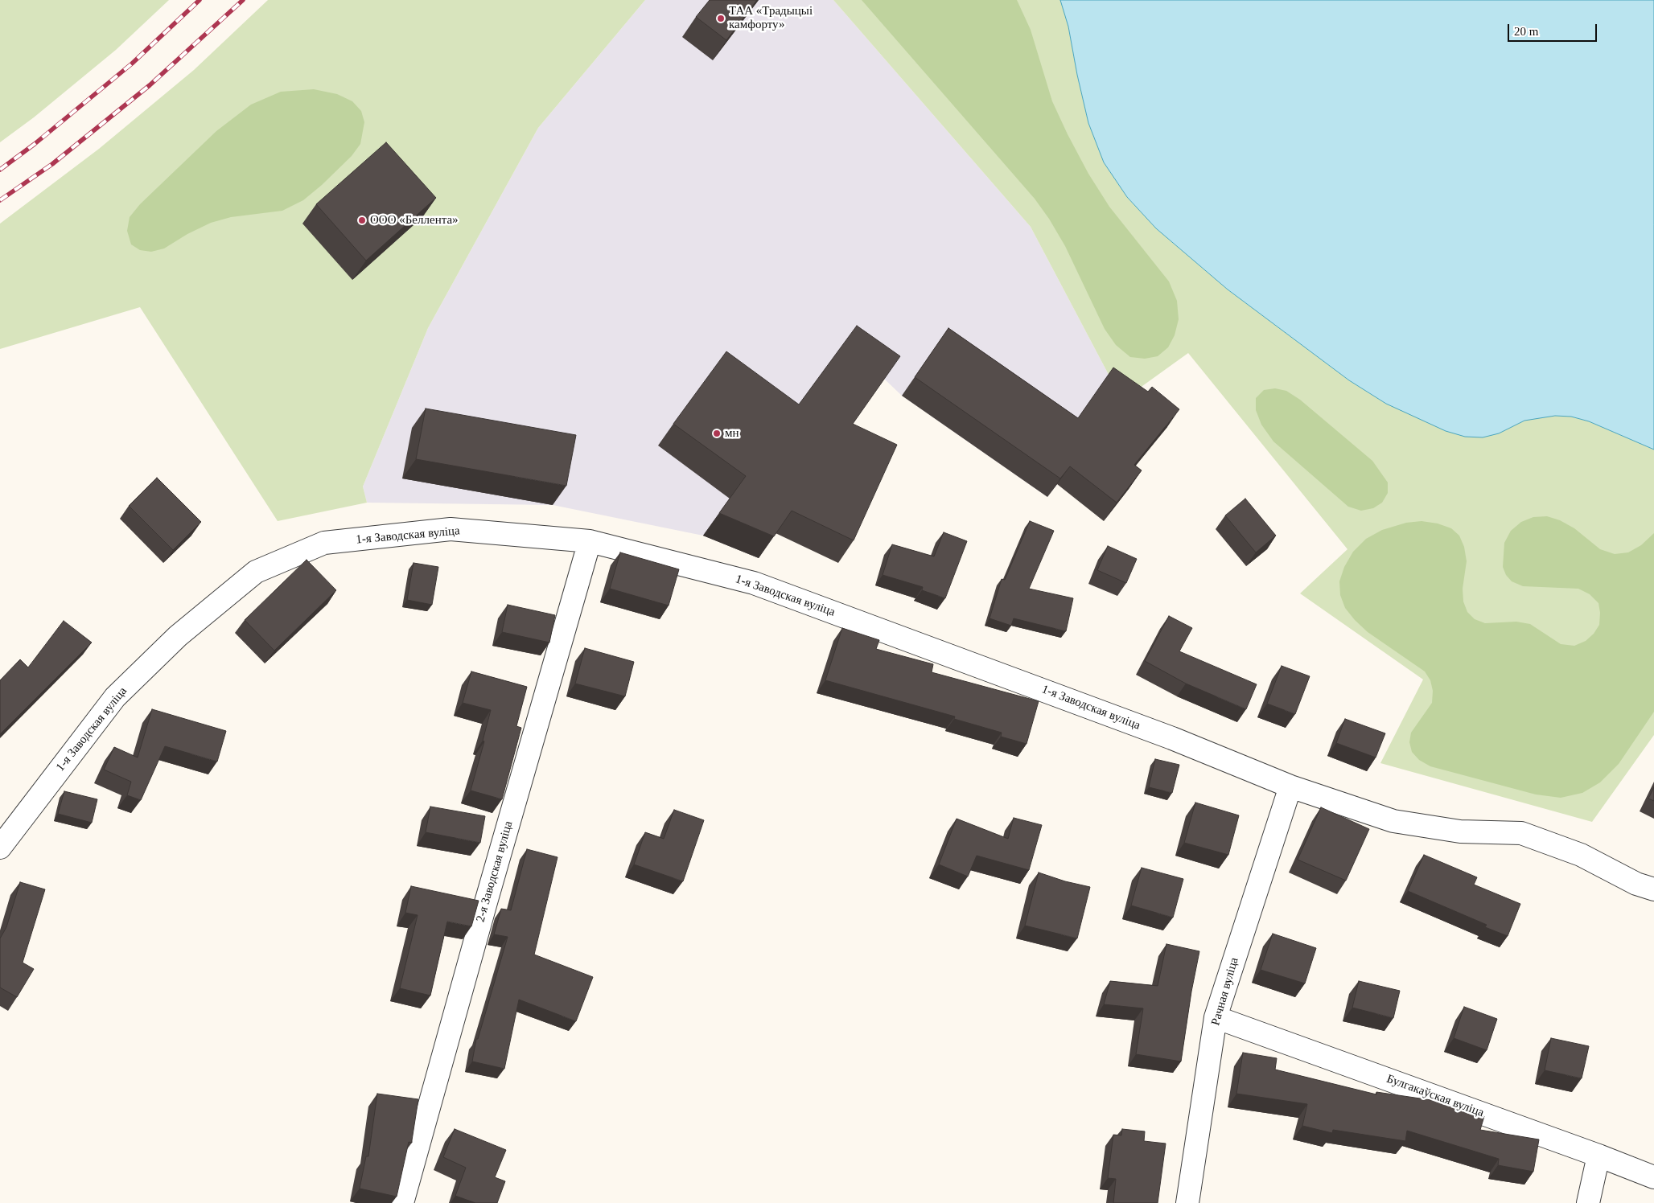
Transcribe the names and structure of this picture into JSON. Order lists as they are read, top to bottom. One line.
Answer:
{"streets":{"street":["1-я Заводская вуліца","2-я Заводская вуліца","Рачная вуліца","Булгакаўская вуліца"]},"crossings":[["1-я Заводская вуліца","2-я Заводская вуліца"],["1-я Заводская вуліца","Рачная вуліца"],["Рачная вуліца","Булгакаўская вуліца"]],"places":["ТАА «Традыцыі камфорту»","ООО «Беллента»","мн"],"scale_bar":"20 m"}
